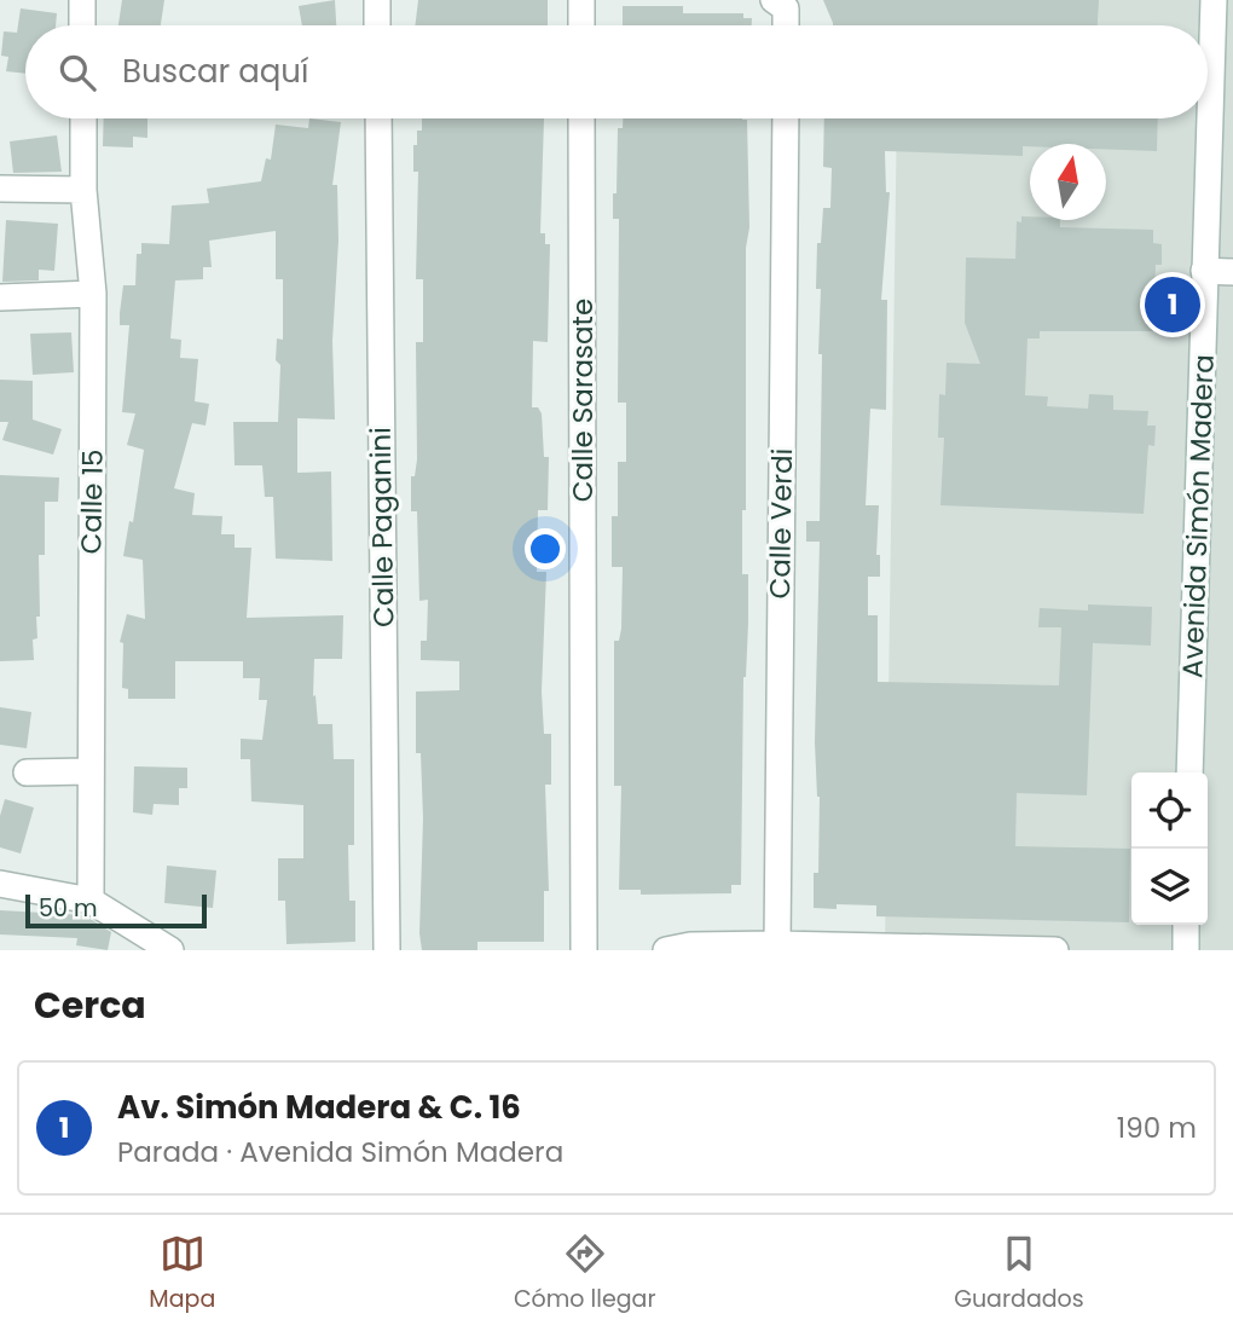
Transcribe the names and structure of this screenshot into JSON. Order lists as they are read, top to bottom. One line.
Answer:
{"streets":{"street":["Calle Sarasate","Calle 15","Avenida Simón Madera","Calle Verdi","Calle Paganini"]},"scale_bar":"50 m","north":"top","page":{"search":"Buscar aquí","pins":"1","scale":"50 m","heading":"Cerca","list":[{"mark":"1","name":"Av. Simón Madera & C. 16","note":"Parada · Avenida Simón Madera","value":"190 m"}],"nav":["Mapa","Cómo llegar","Guardados"]}}
